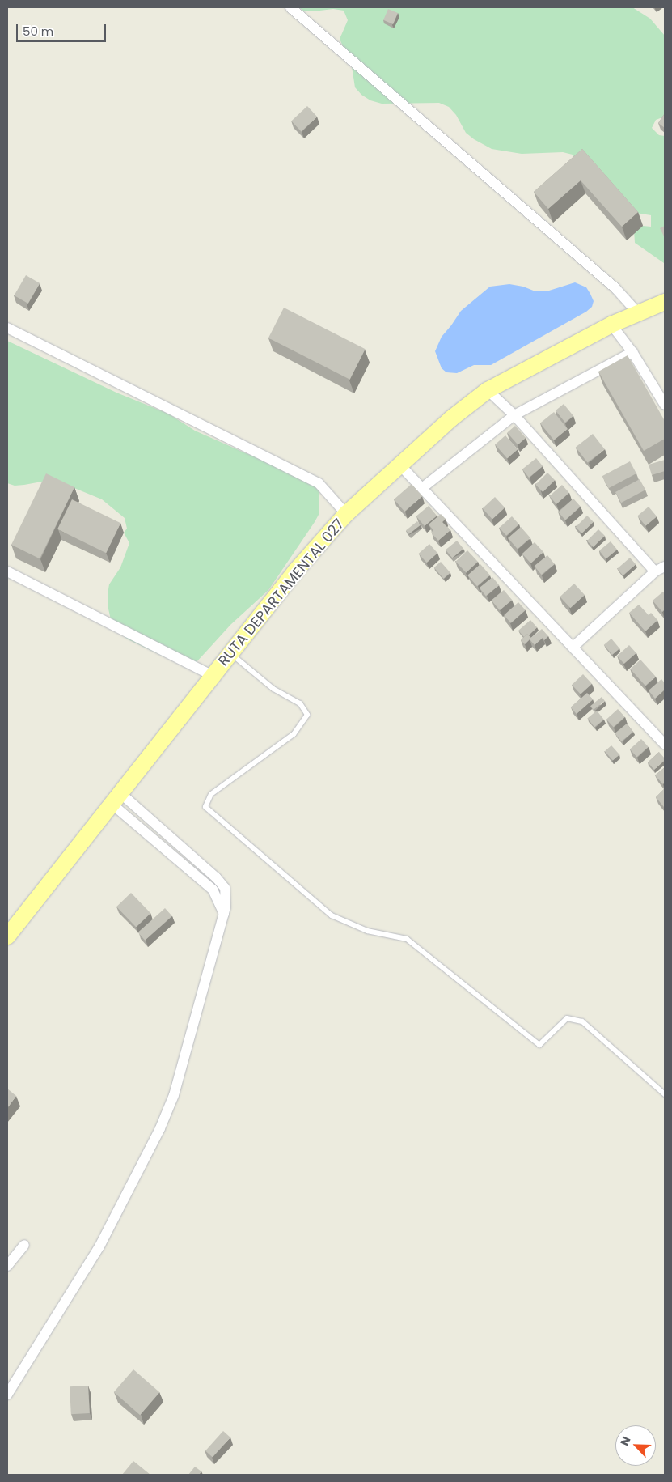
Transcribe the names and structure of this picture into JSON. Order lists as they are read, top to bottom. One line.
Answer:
{"streets":{"main road":["RUTA DEPARTAMENTAL 027"]},"scale_bar":"50 m","north":"top left"}
